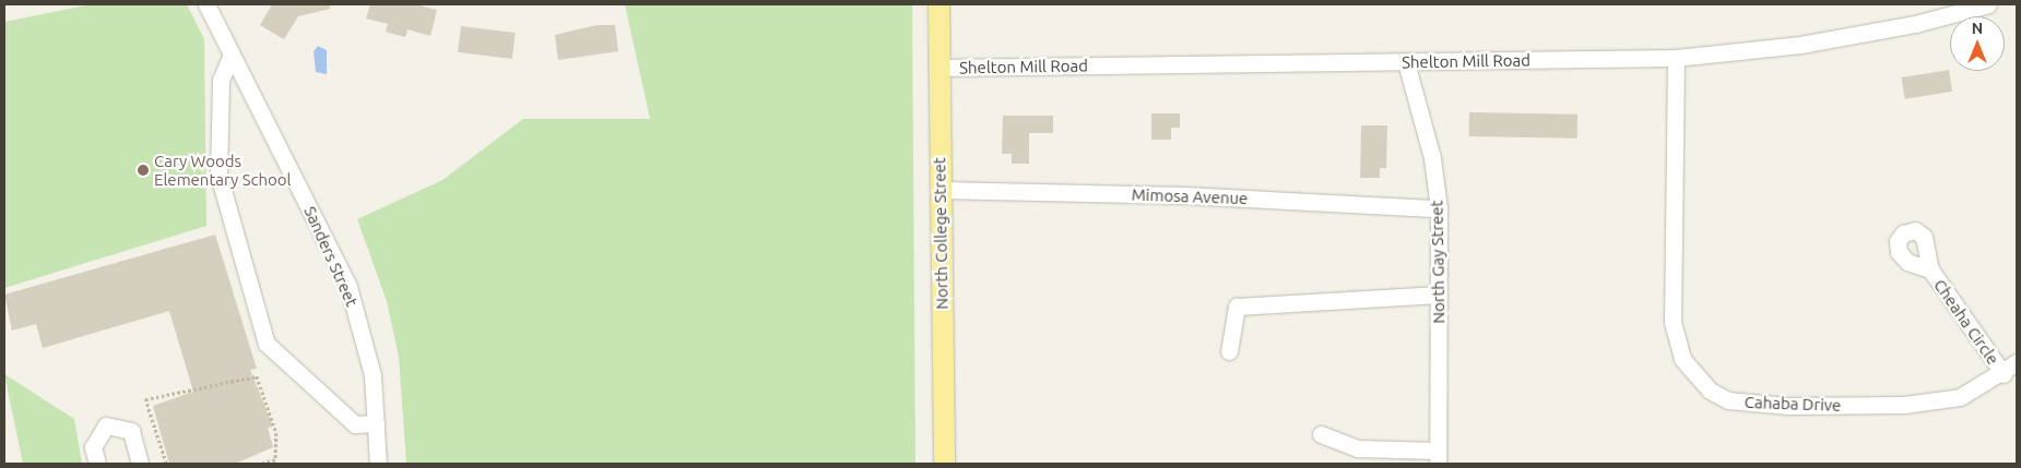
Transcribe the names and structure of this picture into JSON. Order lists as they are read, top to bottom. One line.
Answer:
{"streets":{"main road":["North College Street"],"street":["Shelton Mill Road","Mimosa Avenue","Sanders Street","North Gay Street","Cheaha Circle","Cahaba Drive"]},"crossings":[["Shelton Mill Road","North College Street"],["Shelton Mill Road","North Gay Street"],["Shelton Mill Road","Cahaba Drive"],["Mimosa Avenue","North College Street"],["Mimosa Avenue","North Gay Street"],["Cheaha Circle","Cahaba Drive"]],"places":["Cary Woods Elementary School"],"north":"top"}
